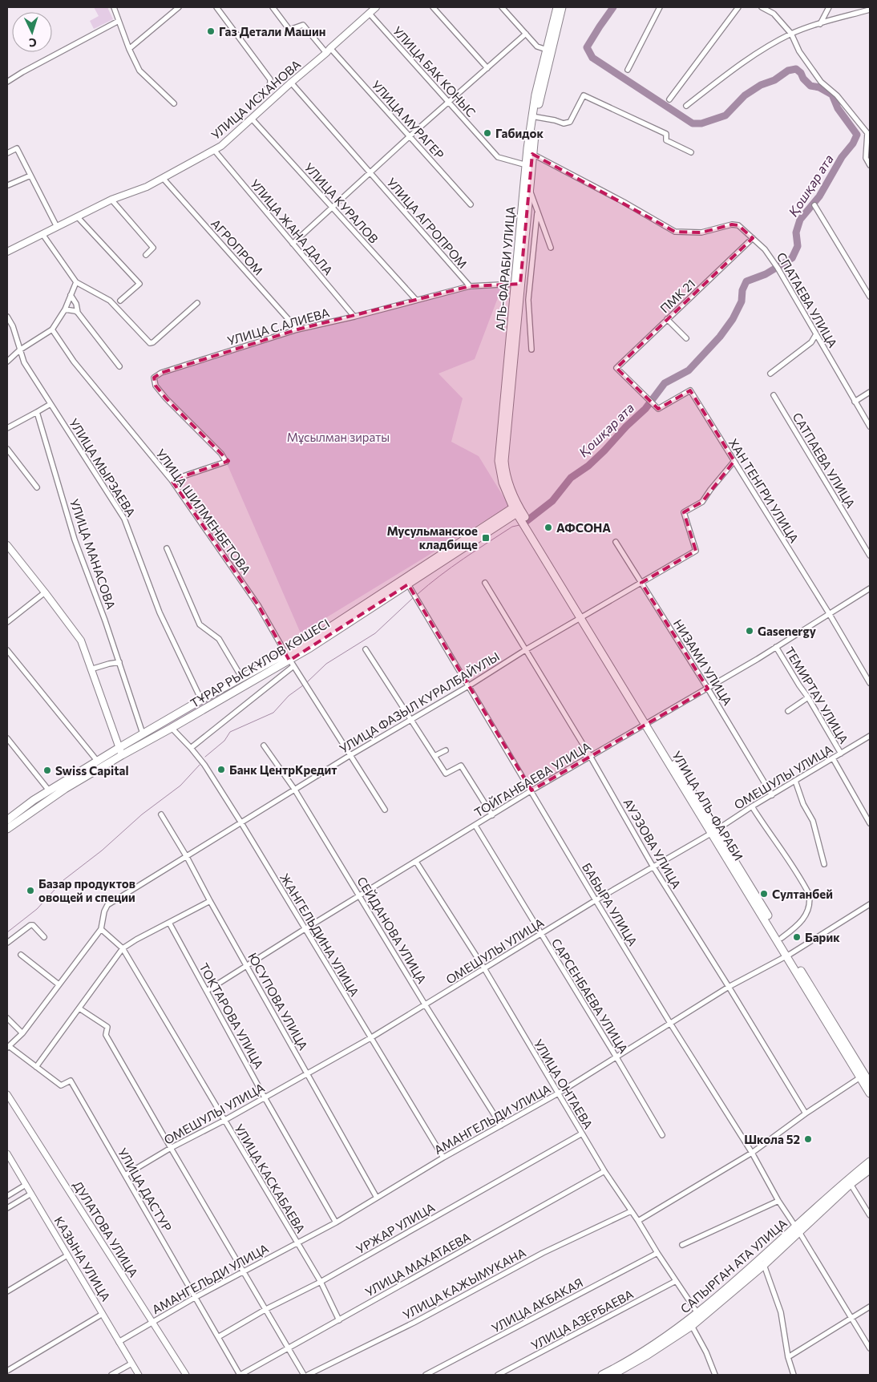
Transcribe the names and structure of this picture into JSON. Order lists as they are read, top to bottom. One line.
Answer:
{"streets":{"main road":["УЛИЦА ИСХАНОВА","АЛЬ-ФАРАБИ УЛИЦА","ТҰРАР РЫСКҰЛОВ КӨШЕСІ","УЛИЦА АЛЬ-ФАРАБИ","САПЫРГАН АТА УЛИЦА"],"street":["УЛИЦА БАК КОНЫС","УЛИЦА МУРАГЕР","УЛИЦА КУРАЛОВ","УЛИЦА АГРОПРОМ","УЛИЦА ЖАНА ДАЛА","АГРОПРОМ","ПМК 21","СПАТАЕВА УЛИЦА","УЛИЦА С.АЛИЕВА","САТПАЕВА УЛИЦА","УЛИЦА МЫРЗАЕВА","ХАН ТЕНГРИ УЛИЦА","УЛИЦА ШИЛМЕНБЕТОВА","УЛИЦА МАНАСОВА","НИЗАМИ УЛИЦА","ТЕМИРТАУ УЛИЦА","УЛИЦА ФАЗЫЛ КУРАЛБАЙУЛЫ","ОМЕШУЛЫ УЛИЦА","ТОЙГАНБАЕВА УЛИЦА","АУЭЗОВА УЛИЦА","БАБЫРА УЛИЦА","СЕЙДАНОВА УЛИЦА","ЖАНГЕЛЬДИНА УЛИЦА","САРСЕНБАЕВА УЛИЦА","ЮСУПОВА УЛИЦА","ТОКТАРОВА УЛИЦА","УЛИЦА ОНТАЕВА","АМАНГЕЛЬДИ УЛИЦА","УЛИЦА КАСКАБАЕВА","УЛИЦА ДАСТУР","УРЖАР УЛИЦА","ДУЛАТОВА УЛИЦА","КАЗЫНА УЛИЦА","УЛИЦА МАХАТАЕВА","УЛИЦА КАЖЫМУКАНА","УЛИЦА АКБАКАЯ","УЛИЦА АЗЕРБАЕВА"]},"crossings":[["УЛИЦА БАК КОНЫС","УЛИЦА ИСХАНОВА"],["УЛИЦА БАК КОНЫС","УЛИЦА АГРОПРОМ"],["УЛИЦА БАК КОНЫС","АЛЬ-ФАРАБИ УЛИЦА"],["УЛИЦА ИСХАНОВА","УЛИЦА МУРАГЕР"],["УЛИЦА ИСХАНОВА","УЛИЦА КУРАЛОВ"],["УЛИЦА ИСХАНОВА","УЛИЦА АГРОПРОМ"],["УЛИЦА ИСХАНОВА","УЛИЦА ЖАНА ДАЛА"],["УЛИЦА ИСХАНОВА","АГРОПРОМ"],["УЛИЦА МУРАГЕР","УЛИЦА АГРОПРОМ"],["УЛИЦА КУРАЛОВ","УЛИЦА АГРОПРОМ"],["УЛИЦА КУРАЛОВ","УЛИЦА С.АЛИЕВА"],["УЛИЦА АГРОПРОМ","УЛИЦА ЖАНА ДАЛА"],["УЛИЦА АГРОПРОМ","УЛИЦА С.АЛИЕВА"],["УЛИЦА ЖАНА ДАЛА","УЛИЦА С.АЛИЕВА"],["АГРОПРОМ","УЛИЦА С.АЛИЕВА"],["АЛЬ-ФАРАБИ УЛИЦА","СПАТАЕВА УЛИЦА"],["АЛЬ-ФАРАБИ УЛИЦА","УЛИЦА С.АЛИЕВА"],["АЛЬ-ФАРАБИ УЛИЦА","ТҰРАР РЫСКҰЛОВ КӨШЕСІ"],["АЛЬ-ФАРАБИ УЛИЦА","УЛИЦА АЛЬ-ФАРАБИ"],["ПМК 21","СПАТАЕВА УЛИЦА"],["ПМК 21","ХАН ТЕНГРИ УЛИЦА"],["УЛИЦА С.АЛИЕВА","УЛИЦА ШИЛМЕНБЕТОВА"],["УЛИЦА МЫРЗАЕВА","ТҰРАР РЫСКҰЛОВ КӨШЕСІ"],["ХАН ТЕНГРИ УЛИЦА","УЛИЦА ФАЗЫЛ КУРАЛБАЙУЛЫ"],["ХАН ТЕНГРИ УЛИЦА","ТОЙГАНБАЕВА УЛИЦА"],["УЛИЦА ШИЛМЕНБЕТОВА","ТҰРАР РЫСКҰЛОВ КӨШЕСІ"],["УЛИЦА ШИЛМЕНБЕТОВА","УЛИЦА ФАЗЫЛ КУРАЛБАЙУЛЫ"],["УЛИЦА МАНАСОВА","ТҰРАР РЫСКҰЛОВ КӨШЕСІ"],["НИЗАМИ УЛИЦА","УЛИЦА ФАЗЫЛ КУРАЛБАЙУЛЫ"],["НИЗАМИ УЛИЦА","ОМЕШУЛЫ УЛИЦА"],["НИЗАМИ УЛИЦА","ТОЙГАНБАЕВА УЛИЦА"],["ТҰРАР РЫСКҰЛОВ КӨШЕСІ","БАБЫРА УЛИЦА"],["ТҰРАР РЫСКҰЛОВ КӨШЕСІ","ЖАНГЕЛЬДИНА УЛИЦА"],["ТЕМИРТАУ УЛИЦА","ОМЕШУЛЫ УЛИЦА"],["ТЕМИРТАУ УЛИЦА","ТОЙГАНБАЕВА УЛИЦА"],["УЛИЦА ФАЗЫЛ КУРАЛБАЙУЛЫ","УЛИЦА АЛЬ-ФАРАБИ"],["УЛИЦА ФАЗЫЛ КУРАЛБАЙУЛЫ","АУЭЗОВА УЛИЦА"],["УЛИЦА ФАЗЫЛ КУРАЛБАЙУЛЫ","БАБЫРА УЛИЦА"],["УЛИЦА ФАЗЫЛ КУРАЛБАЙУЛЫ","СЕЙДАНОВА УЛИЦА"],["УЛИЦА ФАЗЫЛ КУРАЛБАЙУЛЫ","ЖАНГЕЛЬДИНА УЛИЦА"],["УЛИЦА ФАЗЫЛ КУРАЛБАЙУЛЫ","ЮСУПОВА УЛИЦА"],["УЛИЦА ФАЗЫЛ КУРАЛБАЙУЛЫ","УЛИЦА КАСКАБАЕВА"],["УЛИЦА ФАЗЫЛ КУРАЛБАЙУЛЫ","УЛИЦА ДАСТУР"],["ОМЕШУЛЫ УЛИЦА","УЛИЦА АЛЬ-ФАРАБИ"],["ОМЕШУЛЫ УЛИЦА","АУЭЗОВА УЛИЦА"],["ОМЕШУЛЫ УЛИЦА","БАБЫРА УЛИЦА"],["ОМЕШУЛЫ УЛИЦА","СЕЙДАНОВА УЛИЦА"],["ОМЕШУЛЫ УЛИЦА","ЖАНГЕЛЬДИНА УЛИЦА"],["ОМЕШУЛЫ УЛИЦА","САРСЕНБАЕВА УЛИЦА"],["ОМЕШУЛЫ УЛИЦА","ЮСУПОВА УЛИЦА"],["ОМЕШУЛЫ УЛИЦА","ТОКТАРОВА УЛИЦА"],["ОМЕШУЛЫ УЛИЦА","УЛИЦА ОНТАЕВА"],["ОМЕШУЛЫ УЛИЦА","УЛИЦА КАСКАБАЕВА"],["ОМЕШУЛЫ УЛИЦА","УЛИЦА ДАСТУР"],["ТОЙГАНБАЕВА УЛИЦА","УЛИЦА АЛЬ-ФАРАБИ"],["ТОЙГАНБАЕВА УЛИЦА","АУЭЗОВА УЛИЦА"],["ТОЙГАНБАЕВА УЛИЦА","БАБЫРА УЛИЦА"],["ТОЙГАНБАЕВА УЛИЦА","СЕЙДАНОВА УЛИЦА"],["ТОЙГАНБАЕВА УЛИЦА","ЖАНГЕЛЬДИНА УЛИЦА"],["ТОЙГАНБАЕВА УЛИЦА","САРСЕНБАЕВА УЛИЦА"],["ТОЙГАНБАЕВА УЛИЦА","ЮСУПОВА УЛИЦА"],["ТОЙГАНБАЕВА УЛИЦА","ТОКТАРОВА УЛИЦА"],["ТОЙГАНБАЕВА УЛИЦА","УЛИЦА ОНТАЕВА"],["УЛИЦА АЛЬ-ФАРАБИ","АМАНГЕЛЬДИ УЛИЦА"],["АУЭЗОВА УЛИЦА","АМАНГЕЛЬДИ УЛИЦА"],["БАБЫРА УЛИЦА","АМАНГЕЛЬДИ УЛИЦА"],["БАБЫРА УЛИЦА","САПЫРГАН АТА УЛИЦА"],["СЕЙДАНОВА УЛИЦА","АМАНГЕЛЬДИ УЛИЦА"],["ЖАНГЕЛЬДИНА УЛИЦА","АМАНГЕЛЬДИ УЛИЦА"],["САРСЕНБАЕВА УЛИЦА","АМАНГЕЛЬДИ УЛИЦА"],["ЮСУПОВА УЛИЦА","АМАНГЕЛЬДИ УЛИЦА"],["ТОКТАРОВА УЛИЦА","АМАНГЕЛЬДИ УЛИЦА"],["УЛИЦА ОНТАЕВА","АМАНГЕЛЬДИ УЛИЦА"],["УЛИЦА ОНТАЕВА","УРЖАР УЛИЦА"],["УЛИЦА ОНТАЕВА","УЛИЦА МАХАТАЕВА"],["УЛИЦА ОНТАЕВА","САПЫРГАН АТА УЛИЦА"],["УЛИЦА ОНТАЕВА","УЛИЦА КАЖЫМУКАНА"],["УЛИЦА ОНТАЕВА","УЛИЦА АКБАКАЯ"],["УЛИЦА ОНТАЕВА","УЛИЦА АЗЕРБАЕВА"],["АМАНГЕЛЬДИ УЛИЦА","УЛИЦА КАСКАБАЕВА"],["АМАНГЕЛЬДИ УЛИЦА","УЛИЦА ДАСТУР"],["АМАНГЕЛЬДИ УЛИЦА","ДУЛАТОВА УЛИЦА"],["АМАНГЕЛЬДИ УЛИЦА","КАЗЫНА УЛИЦА"],["УЛИЦА КАСКАБАЕВА","УРЖАР УЛИЦА"],["УЛИЦА КАСКАБАЕВА","УЛИЦА МАХАТАЕВА"],["УЛИЦА ДАСТУР","УРЖАР УЛИЦА"],["УЛИЦА ДАСТУР","УЛИЦА МАХАТАЕВА"]],"water":["Қошқар ата"],"parks":["Мұсылман зираты"],"places":{"other":["Газ Детали Машин","Габидок","АФСОНА","Gasenergy","Банк ЦентрКредит","Swiss Capital","Базар продуктов овощей и специи","Султанбей","Барик","Школа 52"],"transit":["Мусульманское кладбище"]},"north":"bottom"}
